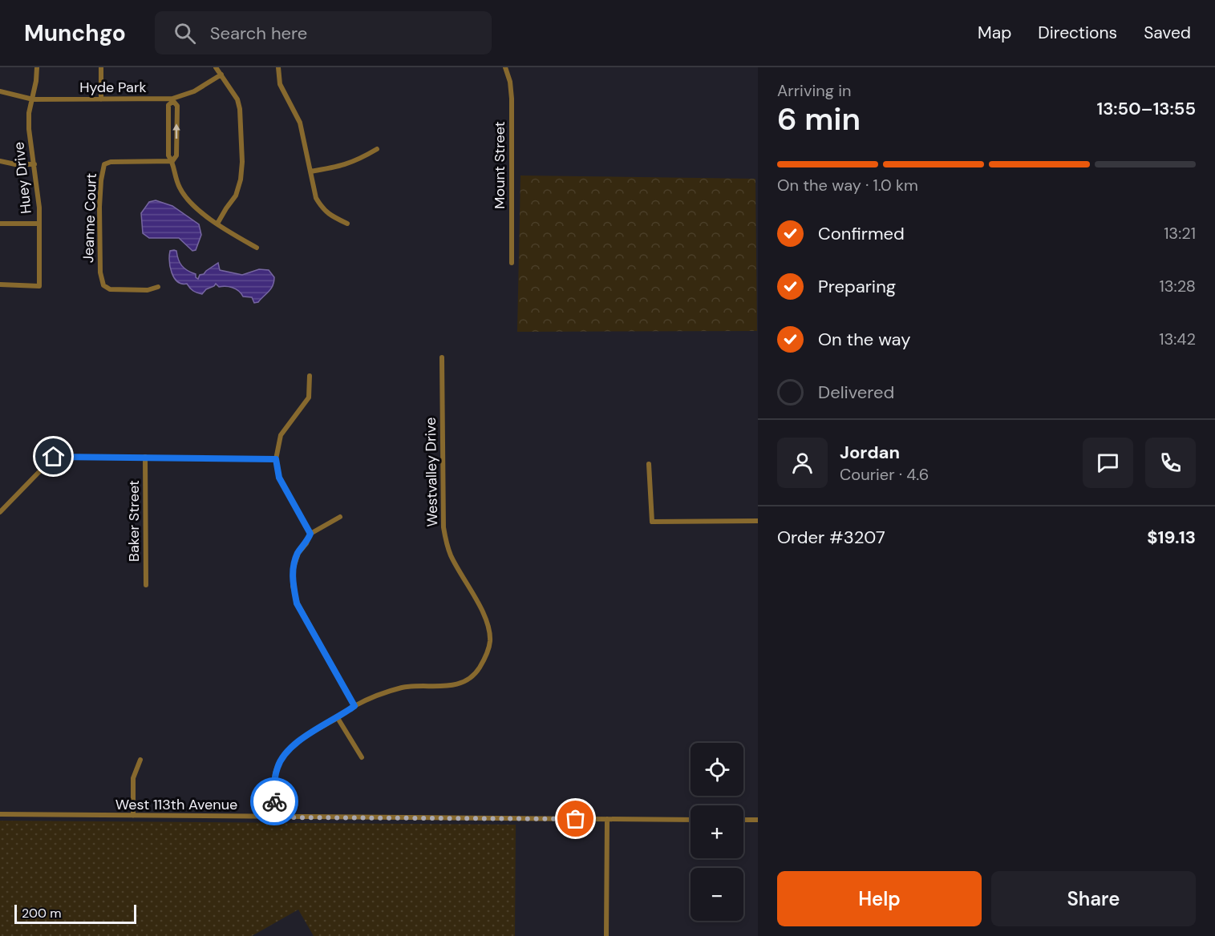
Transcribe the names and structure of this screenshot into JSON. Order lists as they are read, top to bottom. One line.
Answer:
{"streets":{"street":["Hyde Park","Mount Street","Huey Drive","Jeanne Court","Westvalley Drive","Baker Street","West 113th Avenue"]},"crossings":[["Hyde Park","Huey Drive"],["Westvalley Drive","West 113th Avenue"]],"scale_bar":"200 m","page":{"header":"Munchgo","search":"Search here","nav":["Map","Directions","Saved"],"heading":["6 min","Arriving in","13:50–13:55"],"panel":["Jordan","Courier · 4.6","Order #3207","$19.13"],"bar":"On the way · 1.0 km","list":[["Confirmed","13:21"],["Preparing","13:28"],["On the way","13:42"],"Delivered"],"map_buttons":["+","−"],"buttons":["Help","Share"],"scale":"200 m"}}
